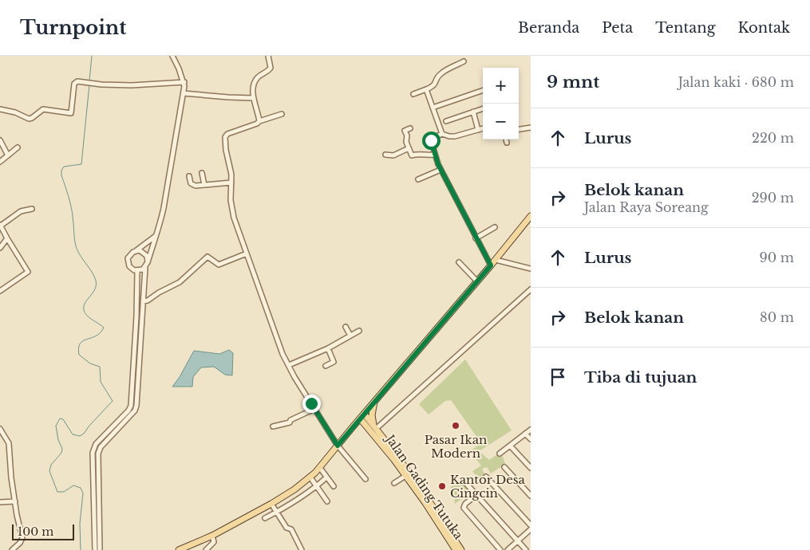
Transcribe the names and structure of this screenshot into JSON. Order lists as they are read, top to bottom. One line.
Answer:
{"streets":{"main road":["Jalan Gading Tutuka"]},"places":["Pasar Ikan Modern","Kantor Desa Cingcin"],"scale_bar":"100 m","page":{"header":"Turnpoint","nav":["Beranda","Peta","Tentang","Kontak"],"heading":["9 mnt","Jalan kaki · 680 m"],"map_buttons":["+","−"],"list":[["Lurus","220 m"],["Belok kanan","Jalan Raya Soreang","290 m"],["Lurus","90 m"],["Belok kanan","80 m"],"Tiba di tujuan"],"scale":"100 m"}}
